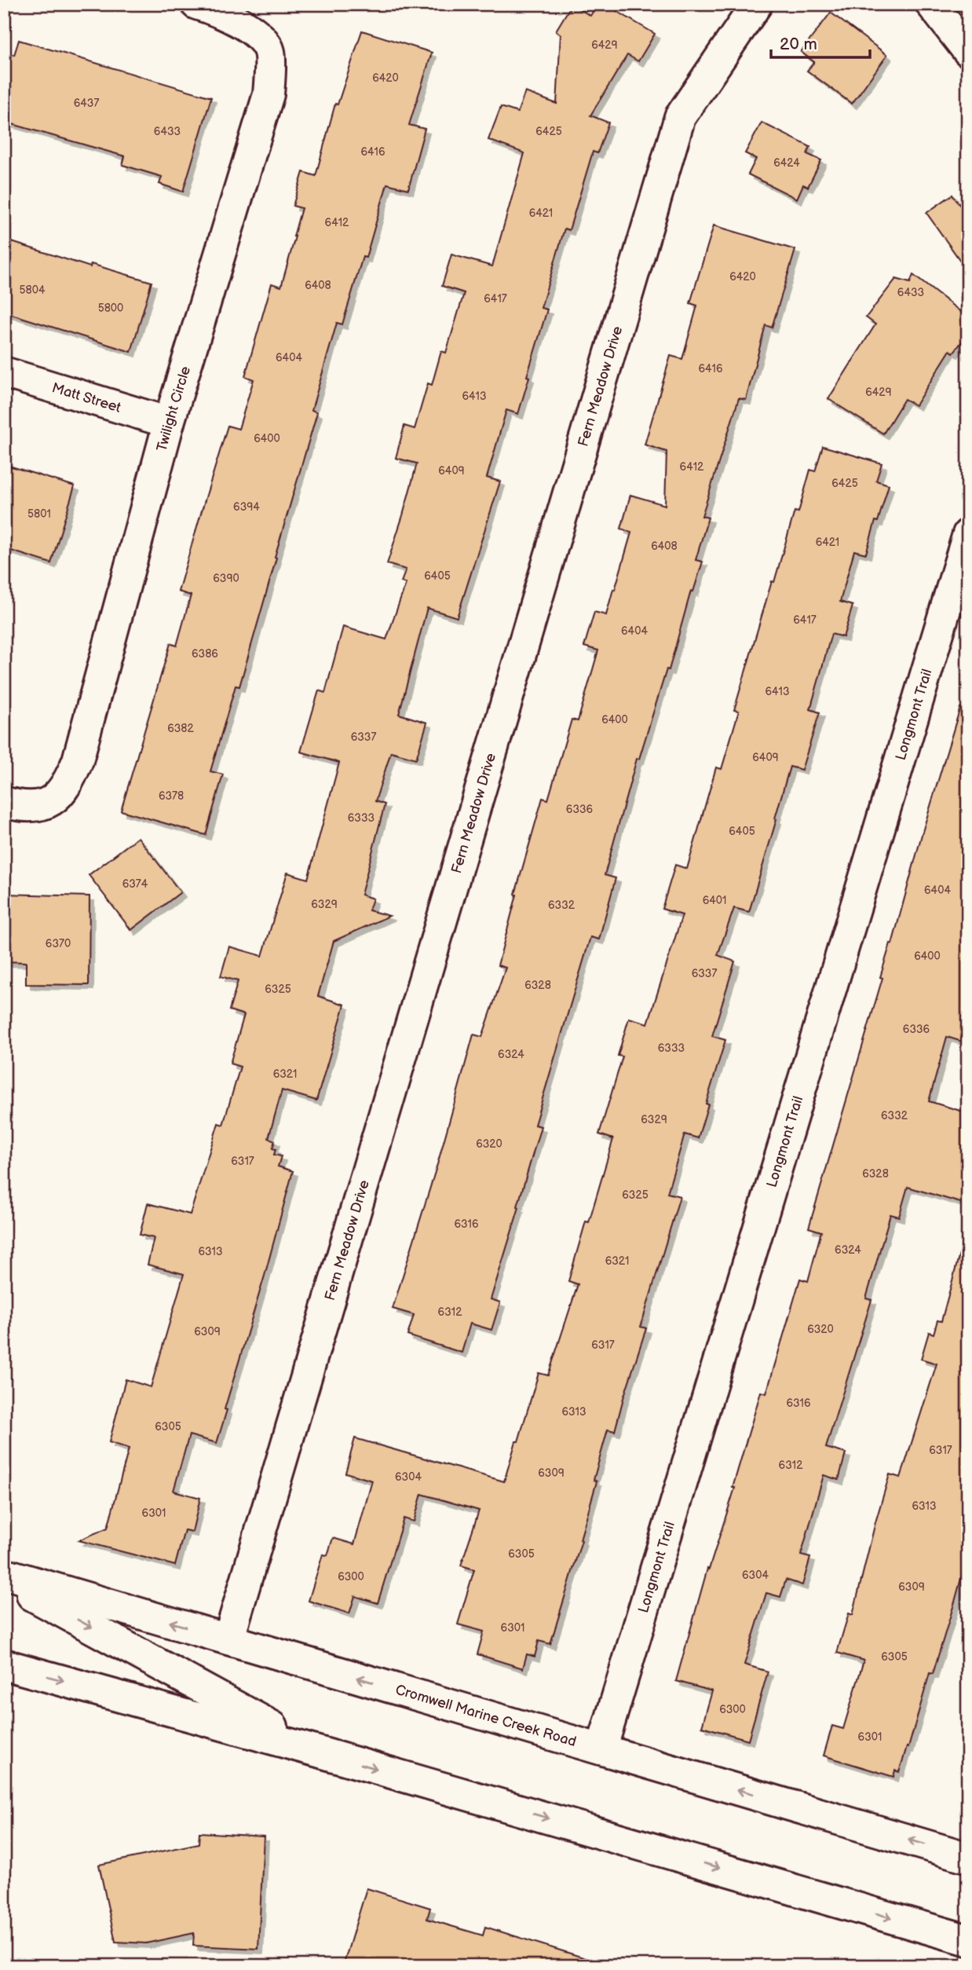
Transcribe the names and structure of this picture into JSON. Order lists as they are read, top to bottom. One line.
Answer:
{"streets":{"street":["Fern Meadow Drive","Matt Street","Twilight Circle","Longmont Trail","Cromwell Marine Creek Road"]},"crossings":[["Fern Meadow Drive","Cromwell Marine Creek Road"],["Matt Street","Twilight Circle"],["Longmont Trail","Cromwell Marine Creek Road"]],"house_numbers":["6429","6420","6437","6433","6425","6416","6424","6421","6412","6420","6408","5804","6433","6417","5800","6404","6416","6429","6413","6400","6412","6409","6425","6394","5801","6421","6408","6405","6390","6417","6404","6386","6413","6400","6382","6337","6409","6378","6336","6333","6405","6374","6404","6401","6329","6332","6370","6400","6337","6328","6325","6336","6333","6324","6321","6332","6329","6320","6317","6328","6325","6316","6324","6313","6321","6312","6320","6309","6317","6316","6313","6305","6317","6312","6309","6304","6313","6301","6305","6304","6300","6309","6301","6305","6300","6301"],"scale_bar":"20 m"}
